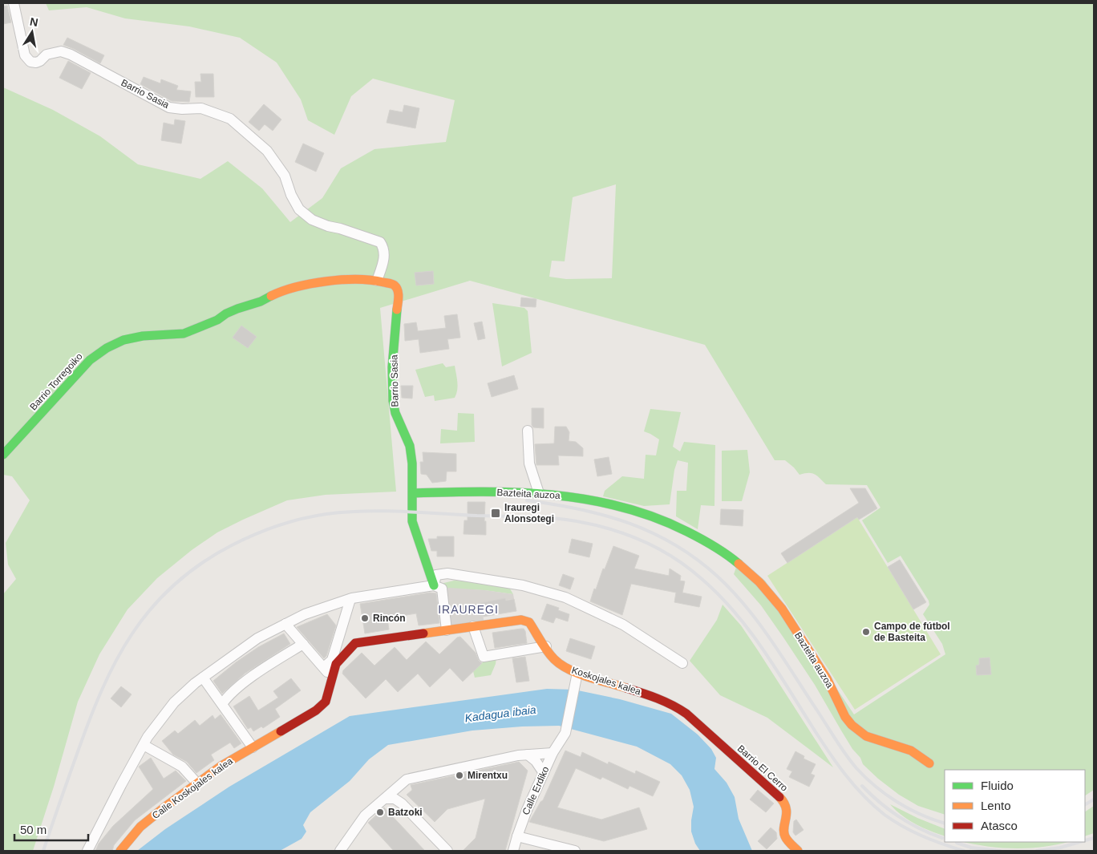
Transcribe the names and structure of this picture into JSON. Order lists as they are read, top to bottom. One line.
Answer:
{"streets":{"street":["Barrio Sasia","Barrio Torregoiko","Bazteita auzoa","Koskojales kalea","Barrio El Cerro","Calle Koskojales kalea","Calle Erdiko"]},"crossings":[["Barrio Sasia","Barrio Torregoiko"],["Barrio Sasia","Bazteita auzoa"],["Koskojales kalea","Barrio El Cerro"],["Koskojales kalea","Calle Erdiko"]],"districts":["IRAUREGI"],"water":["Kadagua ibaia"],"places":{"transit":["Irauregi Alonsotegi"],"other":["Rincón","Campo de fútbol de Basteita","Mirentxu","Batzoki"]},"legend":["Fluido","Lento","Atasco"],"scale_bar":"50 m","north":"top"}
